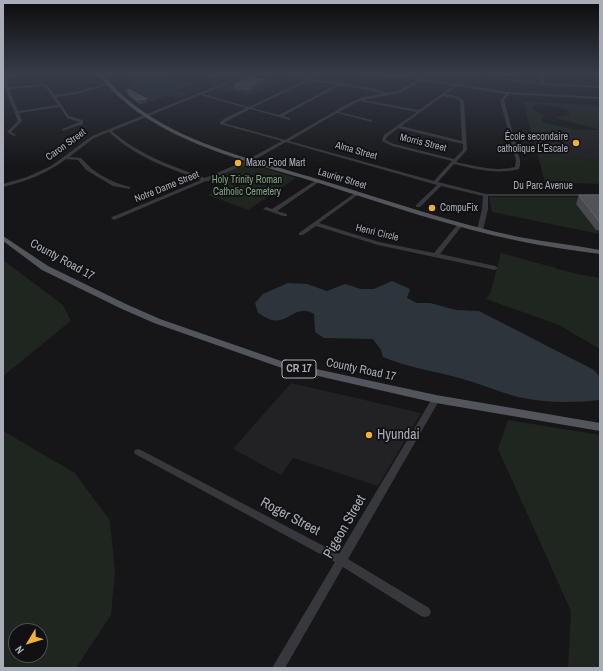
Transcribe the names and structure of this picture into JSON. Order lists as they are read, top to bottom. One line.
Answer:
{"streets":{"main road":["Laurier Street","County Road 17","CR 17"],"street":["Morris Street","Caron Street","Alma Street","Du Parc Avenue","Notre Dame Street","Henri Circle","Roger Street","Pigeon Street"]},"crossings":[["Caron Street","Laurier Street"],["Alma Street","Du Parc Avenue"],["Alma Street","Notre Dame Street"],["Laurier Street","Notre Dame Street"],["County Road 17","Pigeon Street"],["Roger Street","Pigeon Street"]],"parks":["Holy Trinity Roman Catholic Cemetery"],"places":["École secondaire catholique L'Escale","Maxo Food Mart","CompuFix","Hyundai"],"north":"bottom left"}
